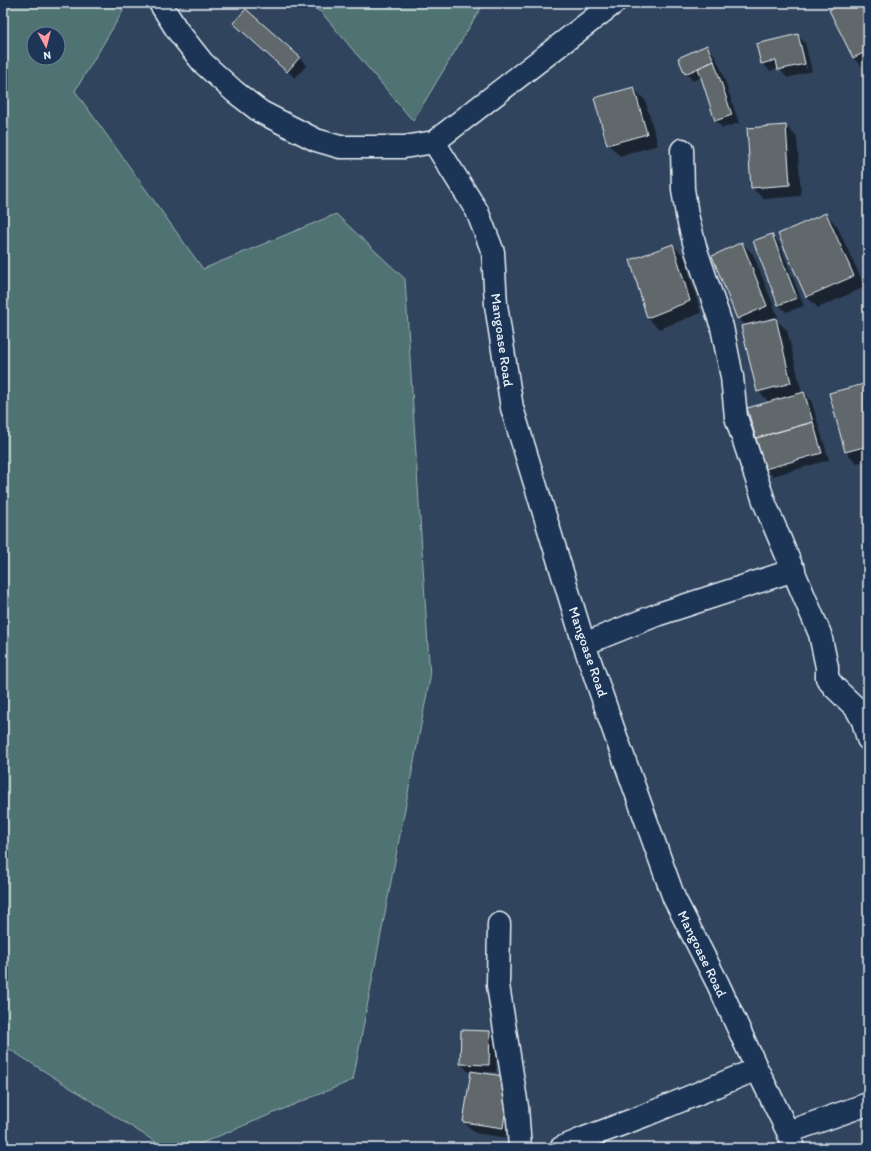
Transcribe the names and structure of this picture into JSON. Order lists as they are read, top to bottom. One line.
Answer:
{"streets":{"street":["Mangoase Road"]},"north":"bottom"}
